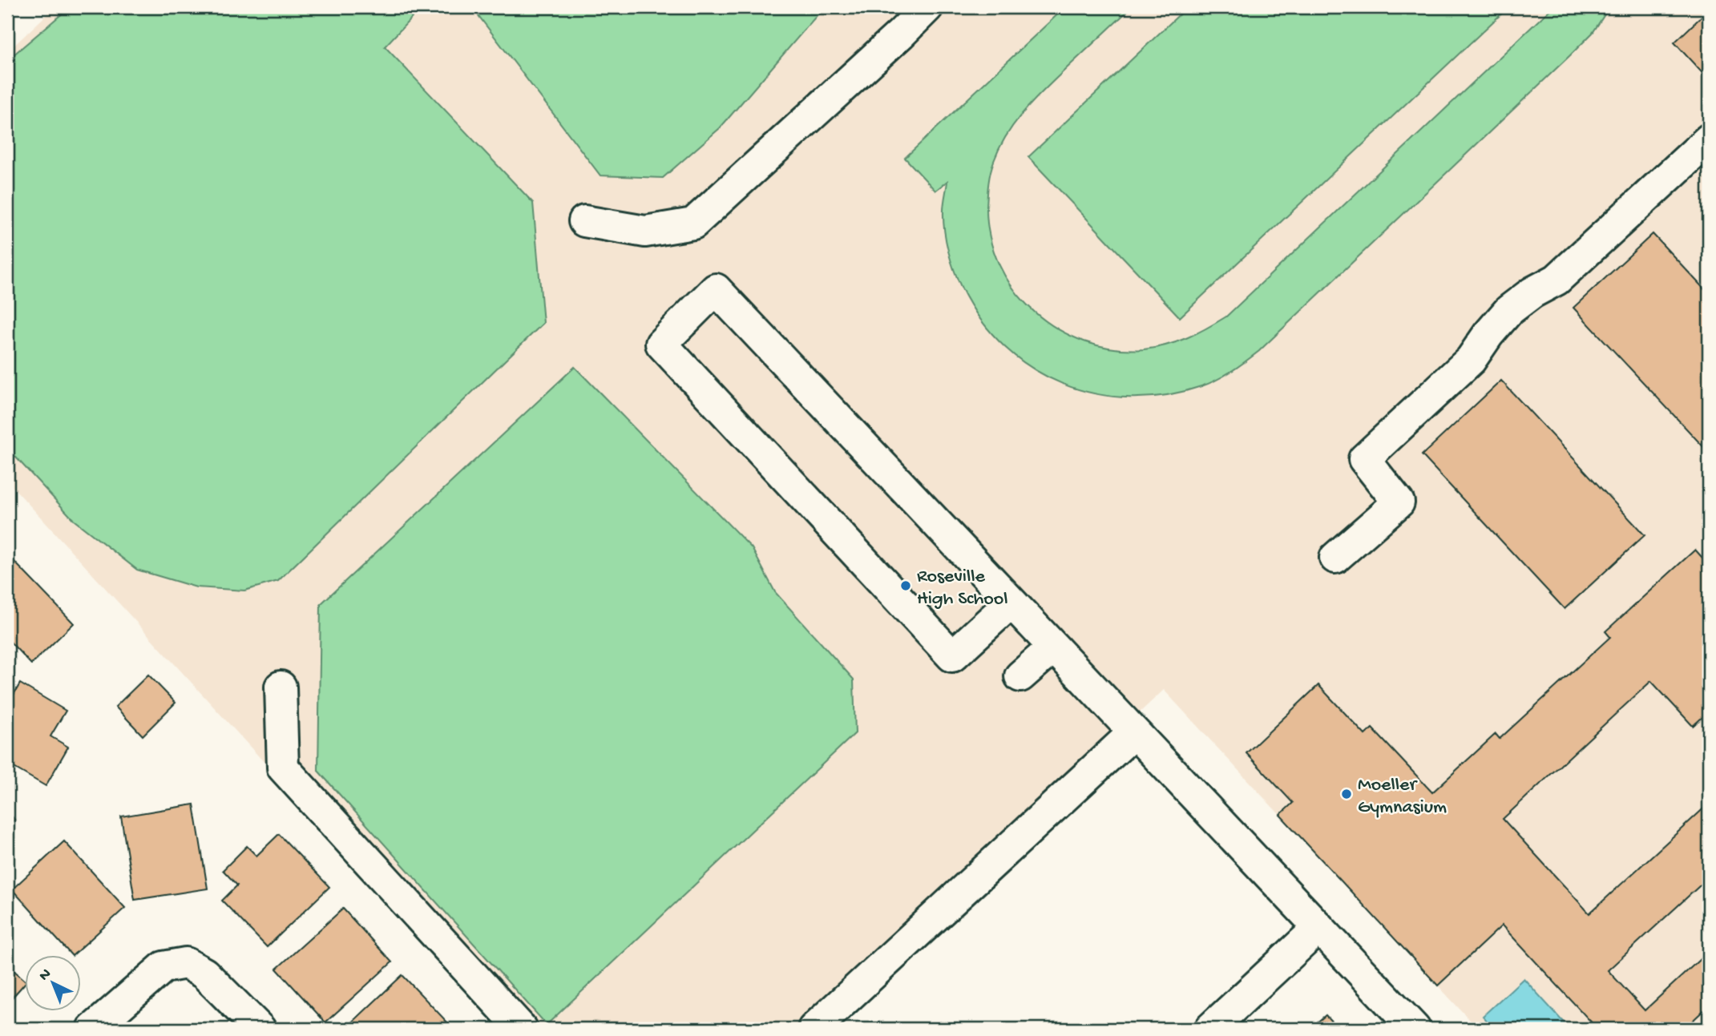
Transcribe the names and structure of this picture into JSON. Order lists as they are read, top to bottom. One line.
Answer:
{"places":["Roseville High School","Moeller Gymnasium"],"north":"top left"}
